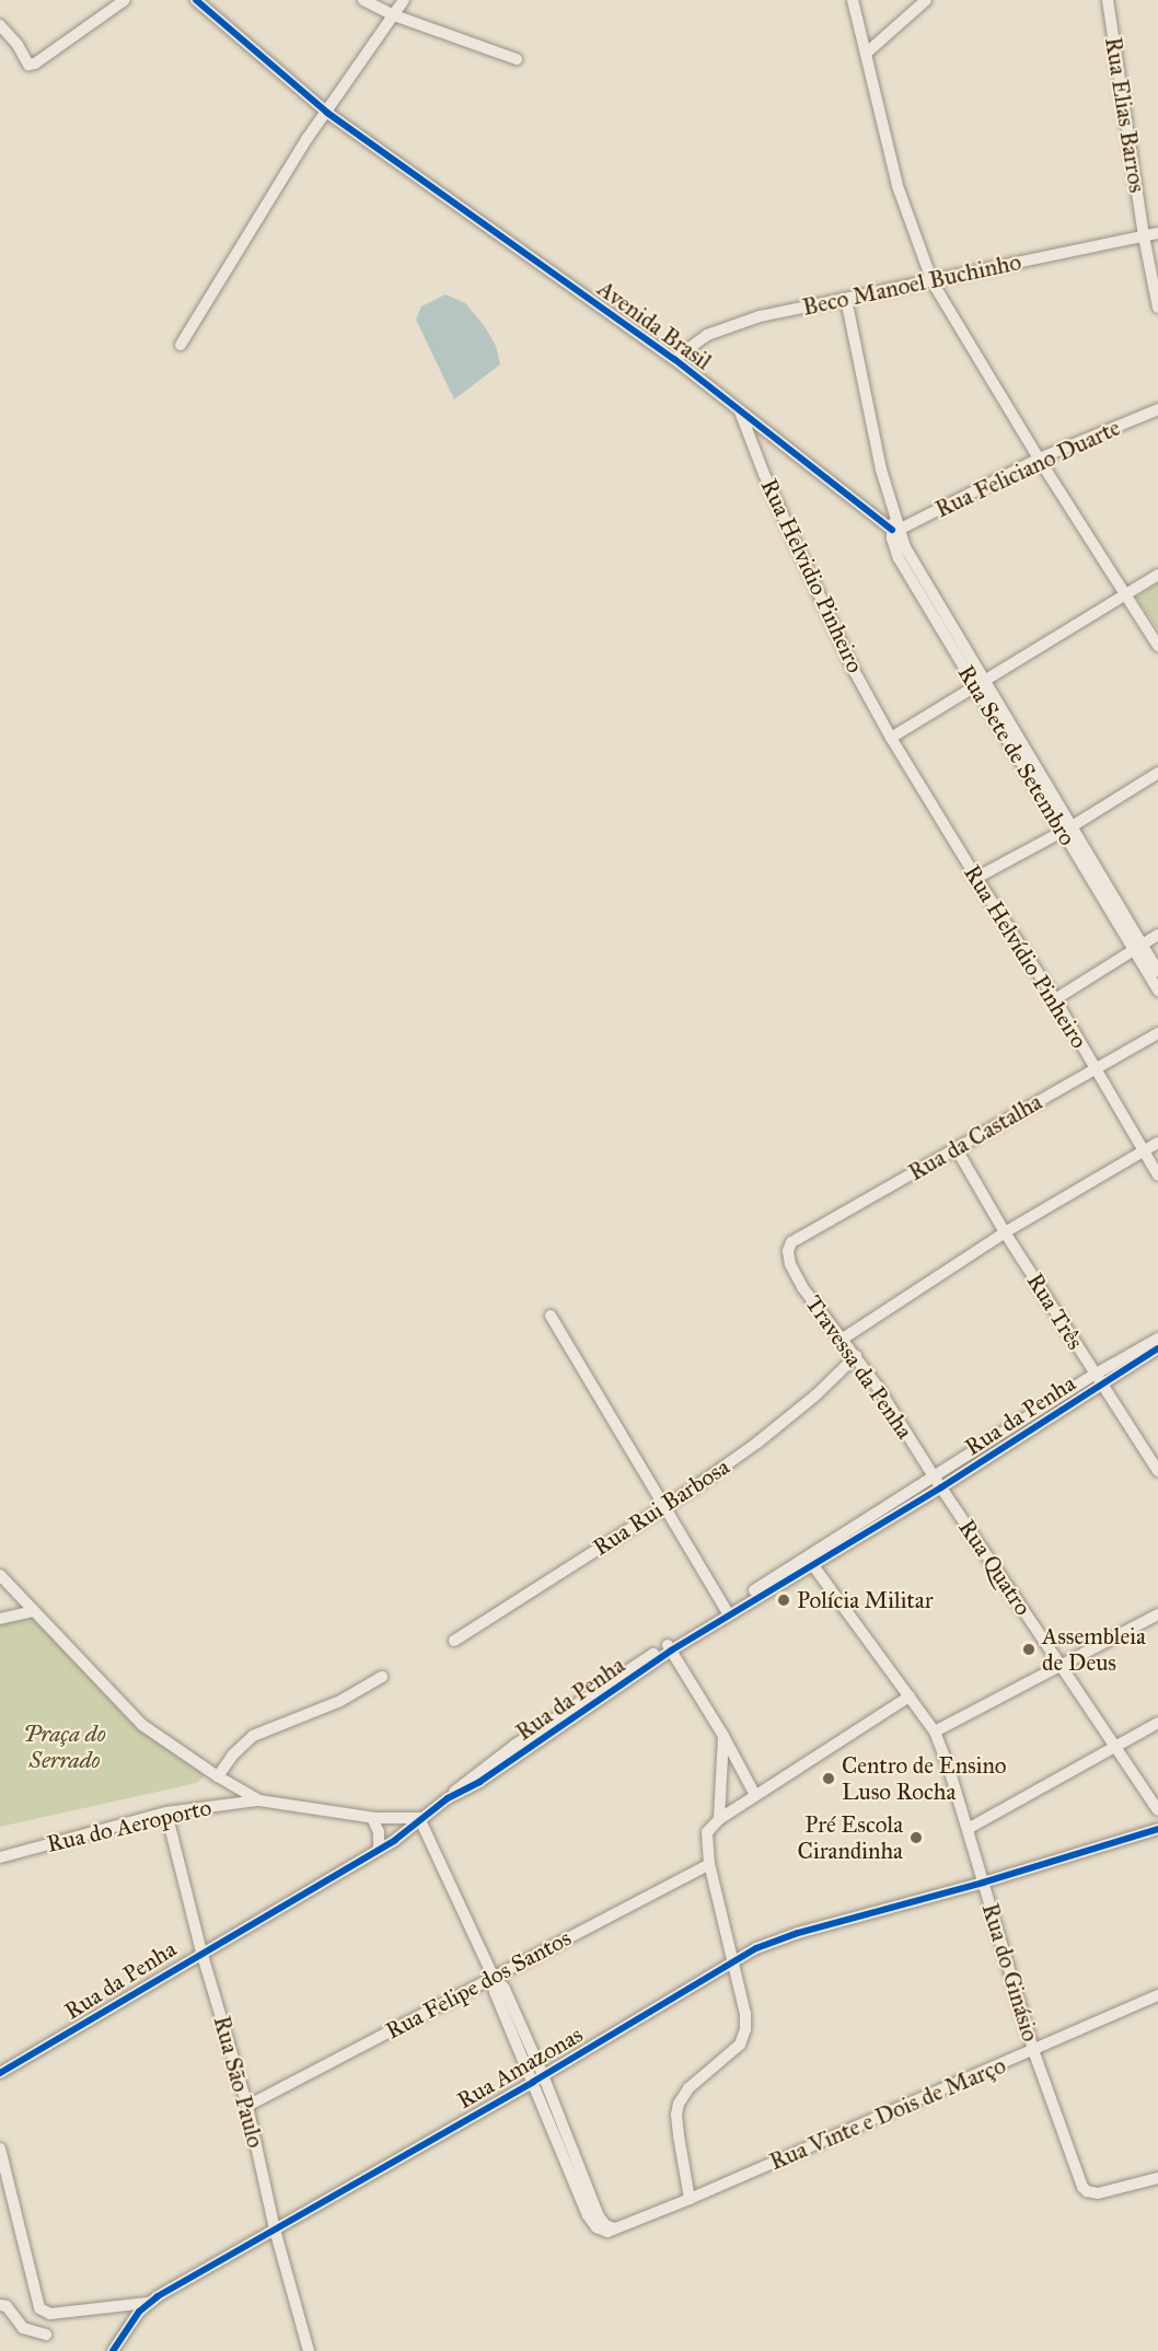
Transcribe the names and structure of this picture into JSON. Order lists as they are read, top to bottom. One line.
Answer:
{"streets":{"street":["Rua Elias Barros","Beco Manoel Buchinho","Avenida Brasil","Rua Feliciano Duarte","Rua Helvidio Pinheiro","Rua Sete de Setembro","Rua Helvídio Pinheiro","Rua da Castalha","Rua Três","Travessa da Penha","Rua da Penha","Rua Rui Barbosa","Rua Quatro","Rua do Aeroporto","Rua do Ginásio","Rua Felipe dos Santos","Rua Amazonas","Rua São Paulo","Rua Vinte e Dois de Março"]},"crossings":[["Rua Elias Barros","Beco Manoel Buchinho"],["Beco Manoel Buchinho","Avenida Brasil"],["Beco Manoel Buchinho","Rua Sete de Setembro"],["Avenida Brasil","Rua Feliciano Duarte"],["Avenida Brasil","Rua Helvidio Pinheiro"],["Avenida Brasil","Rua Sete de Setembro"],["Rua Feliciano Duarte","Rua Sete de Setembro"],["Rua Helvidio Pinheiro","Rua Helvídio Pinheiro"],["Rua Helvídio Pinheiro","Rua da Castalha"],["Rua da Castalha","Rua Três"],["Rua da Castalha","Travessa da Penha"],["Rua Três","Rua da Penha"],["Travessa da Penha","Rua da Penha"],["Travessa da Penha","Rua Rui Barbosa"],["Travessa da Penha","Rua Quatro"],["Rua da Penha","Rua Quatro"],["Rua da Penha","Rua do Ginásio"],["Rua da Penha","Rua São Paulo"],["Rua do Aeroporto","Rua São Paulo"],["Rua do Ginásio","Rua Amazonas"],["Rua do Ginásio","Rua Vinte e Dois de Março"],["Rua Felipe dos Santos","Rua São Paulo"],["Rua Amazonas","Rua São Paulo"],["Rua Amazonas","Rua Vinte e Dois de Março"]],"parks":["Praça do Serrado"],"places":["Polícia Militar","Assembleia de Deus","Centro de Ensino Luso Rocha","Pré Escola Cirandinha"]}
